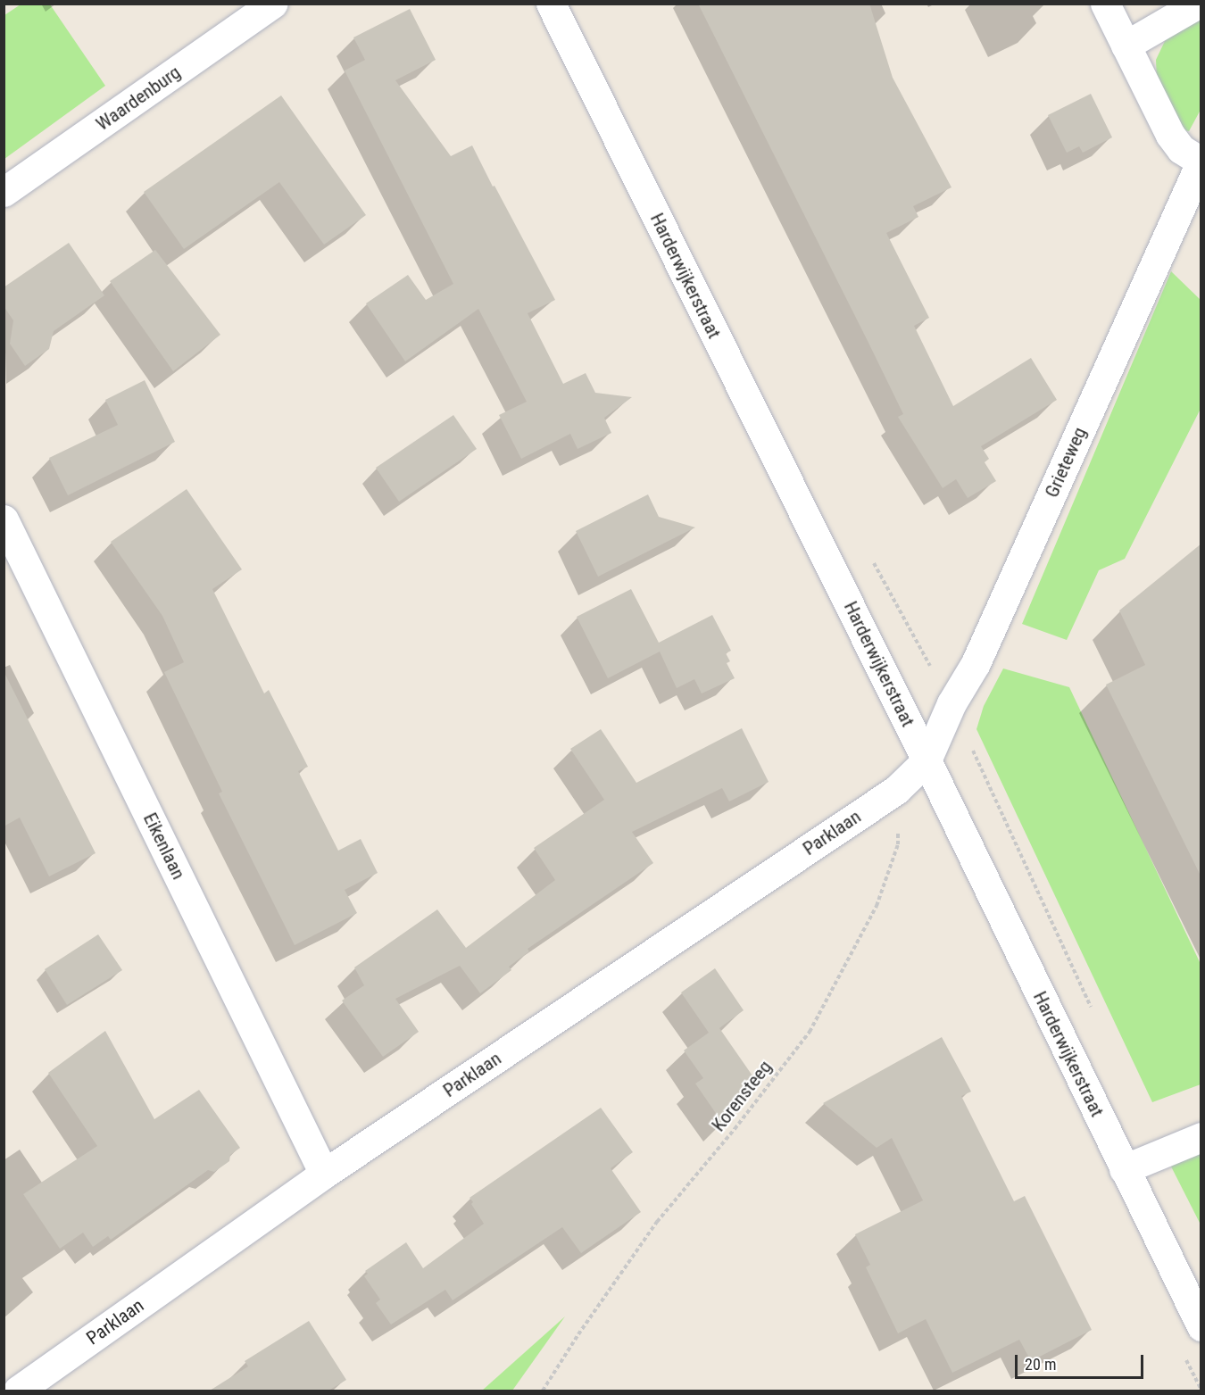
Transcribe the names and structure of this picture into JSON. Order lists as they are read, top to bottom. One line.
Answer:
{"streets":{"street":["Waardenburg","Harderwijkerstraat","Grieteweg","Parklaan","Eikenlaan"],"path":["Korensteeg"]},"crossings":[["Harderwijkerstraat","Grieteweg"],["Harderwijkerstraat","Parklaan"],["Grieteweg","Parklaan"],["Parklaan","Eikenlaan"],["Parklaan","Korensteeg"]],"scale_bar":"20 m"}
